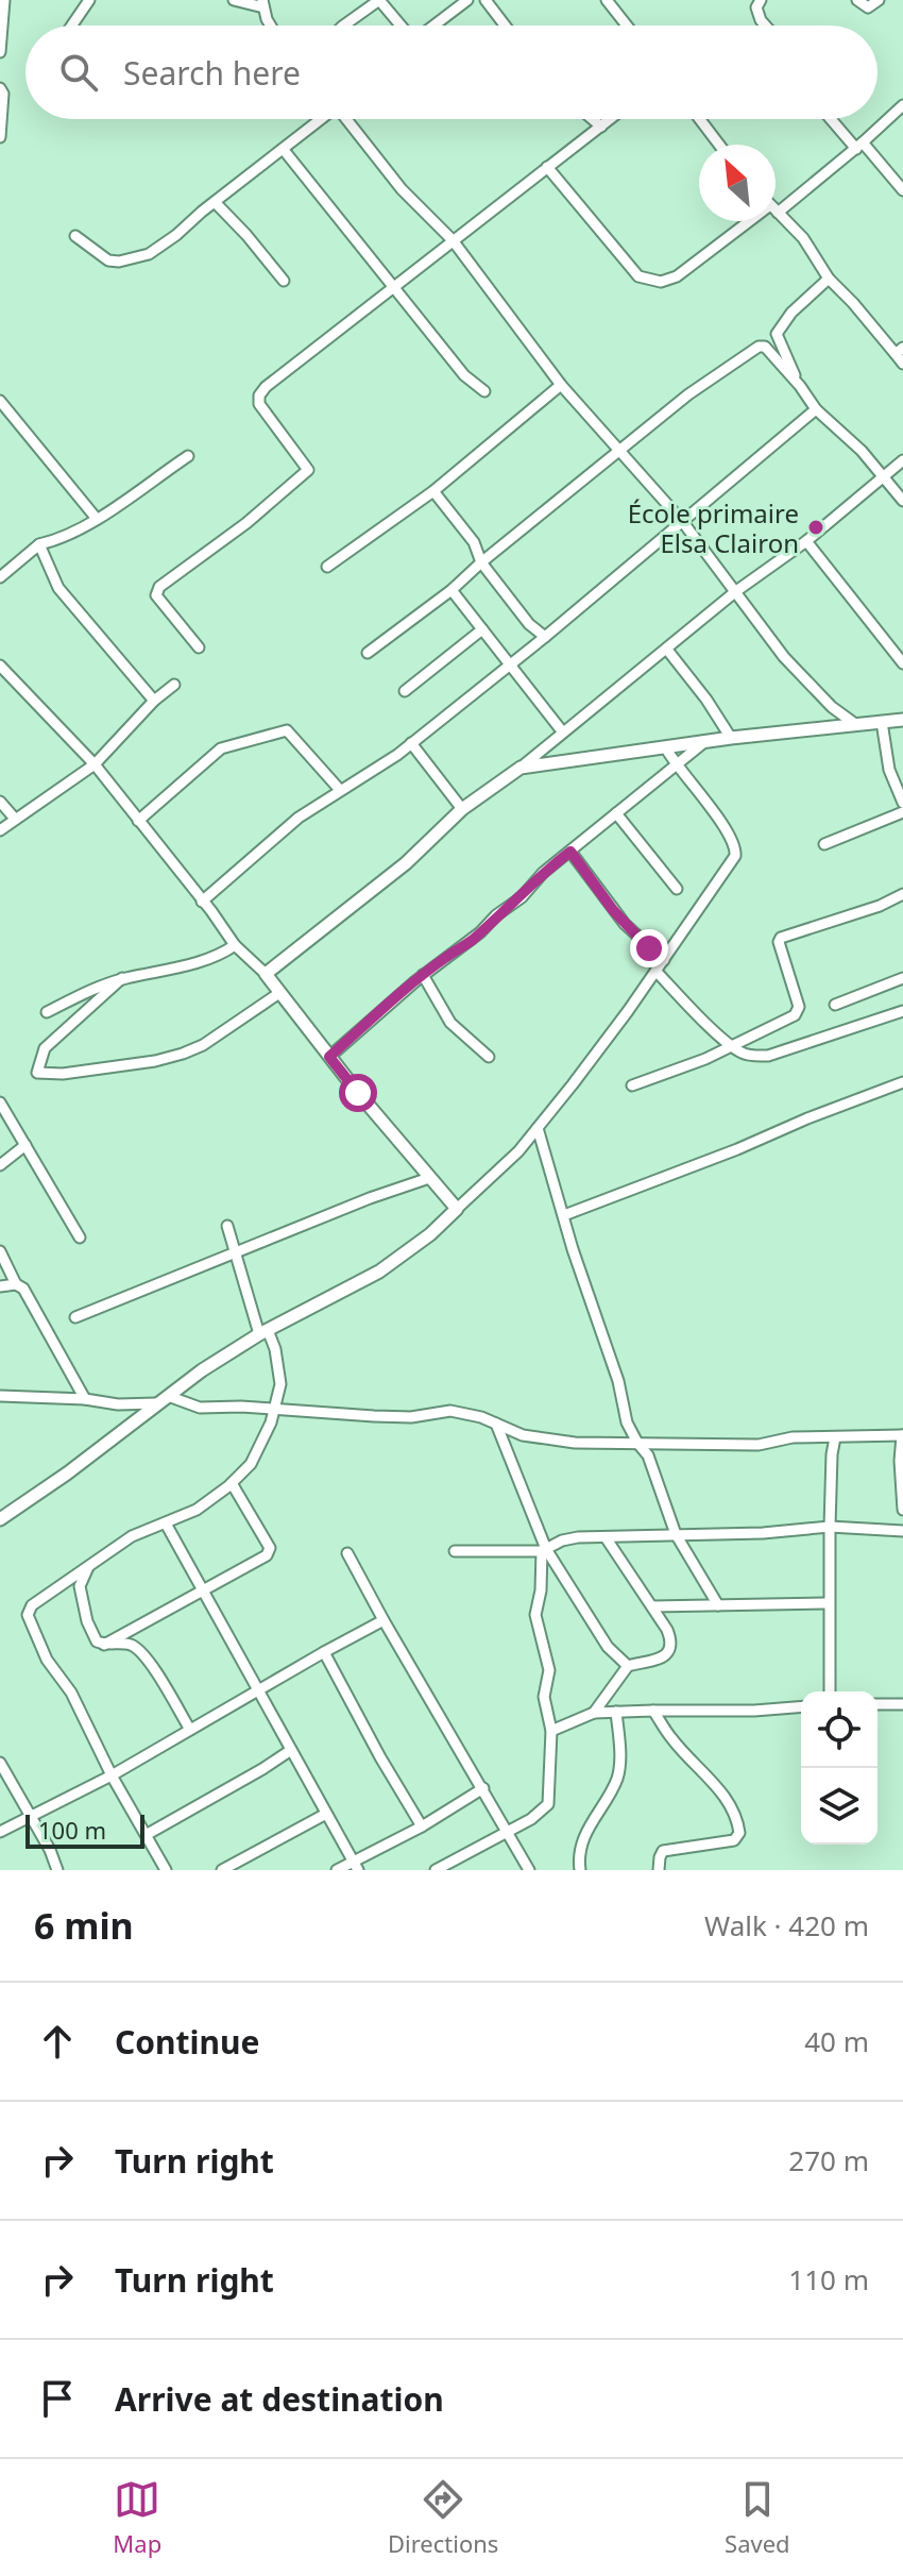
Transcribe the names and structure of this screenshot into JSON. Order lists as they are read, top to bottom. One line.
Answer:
{"places":["École primaire Elsa Clairon"],"scale_bar":"100 m","north":"top left","page":{"search":"Search here","scale":"100 m","heading":["6 min","Walk · 420 m"],"list":[["Continue","40 m"],["Turn right","270 m"],["Turn right","110 m"],"Arrive at destination"],"nav":["Map","Directions","Saved"]}}
